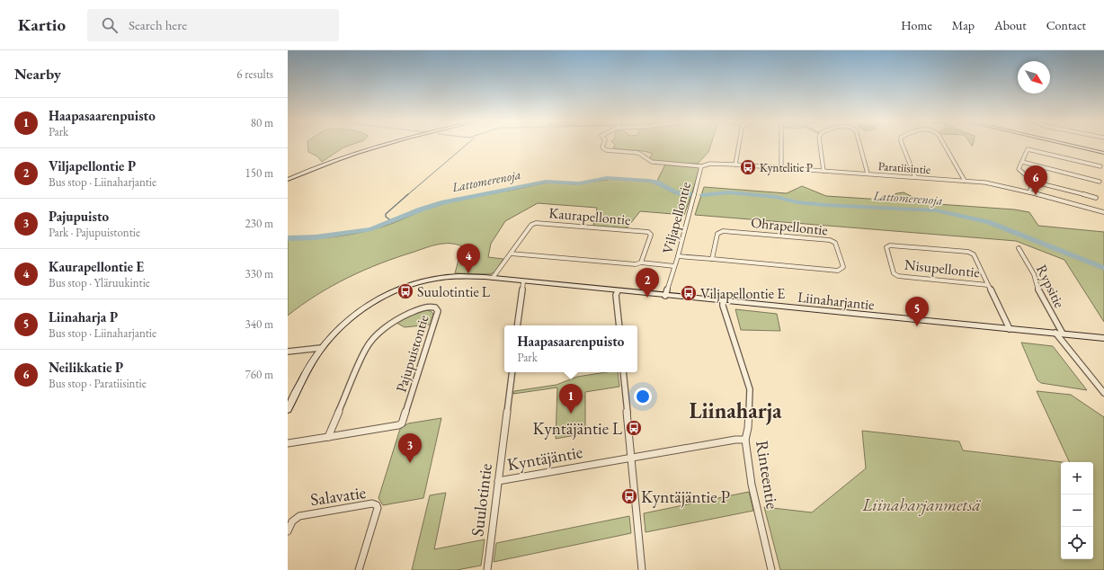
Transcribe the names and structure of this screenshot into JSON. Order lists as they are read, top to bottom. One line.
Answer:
{"streets":{"main road":["Liinaharjantie"],"street":["Paratiisintie","Kaurapellontie","Viljapellontie","Ohrapellontie","Nisupellontie","Rypsitie","Pajupuistontie","Kyntäjäntie","Rinteentie","Salavatie","Suulotintie"]},"crossings":[["Paratiisintie","Viljapellontie"],["Kaurapellontie","Liinaharjantie"],["Viljapellontie","Ohrapellontie"],["Viljapellontie","Liinaharjantie"],["Nisupellontie","Liinaharjantie"],["Rypsitie","Liinaharjantie"],["Liinaharjantie","Rinteentie"],["Kyntäjäntie","Rinteentie"],["Kyntäjäntie","Suulotintie"]],"districts":["Liinaharja"],"water":["Lattomerenoja"],"parks":["Liinaharjanmetsä"],"places":{"bus stop":["Kyntelitie P","Suulotintie L","Viljapellontie E","Kyntäjäntie L","Kyntäjäntie P"]},"north":"bottom right","page":{"header":"Kartio","search":"Search here","nav":["Home","Map","About","Contact"],"heading":["Nearby","6 results"],"list":[{"mark":"1","name":"Haapasaarenpuisto","note":"Park","value":"80 m"},{"mark":"2","name":"Viljapellontie P","note":"Bus stop · Liinaharjantie","value":"150 m"},{"mark":"3","name":"Pajupuisto","note":"Park · Pajupuistontie","value":"230 m"},{"mark":"4","name":"Kaurapellontie E","note":"Bus stop · Yläruukintie","value":"330 m"},{"mark":"5","name":"Liinaharja P","note":"Bus stop · Liinaharjantie","value":"340 m"},{"mark":"6","name":"Neilikkatie P","note":"Bus stop · Paratiisintie","value":"760 m"}],"pins":["6","4","2","5","1","3"],"popup":["Haapasaarenpuisto","Park"],"map_buttons":["+","−"]}}
